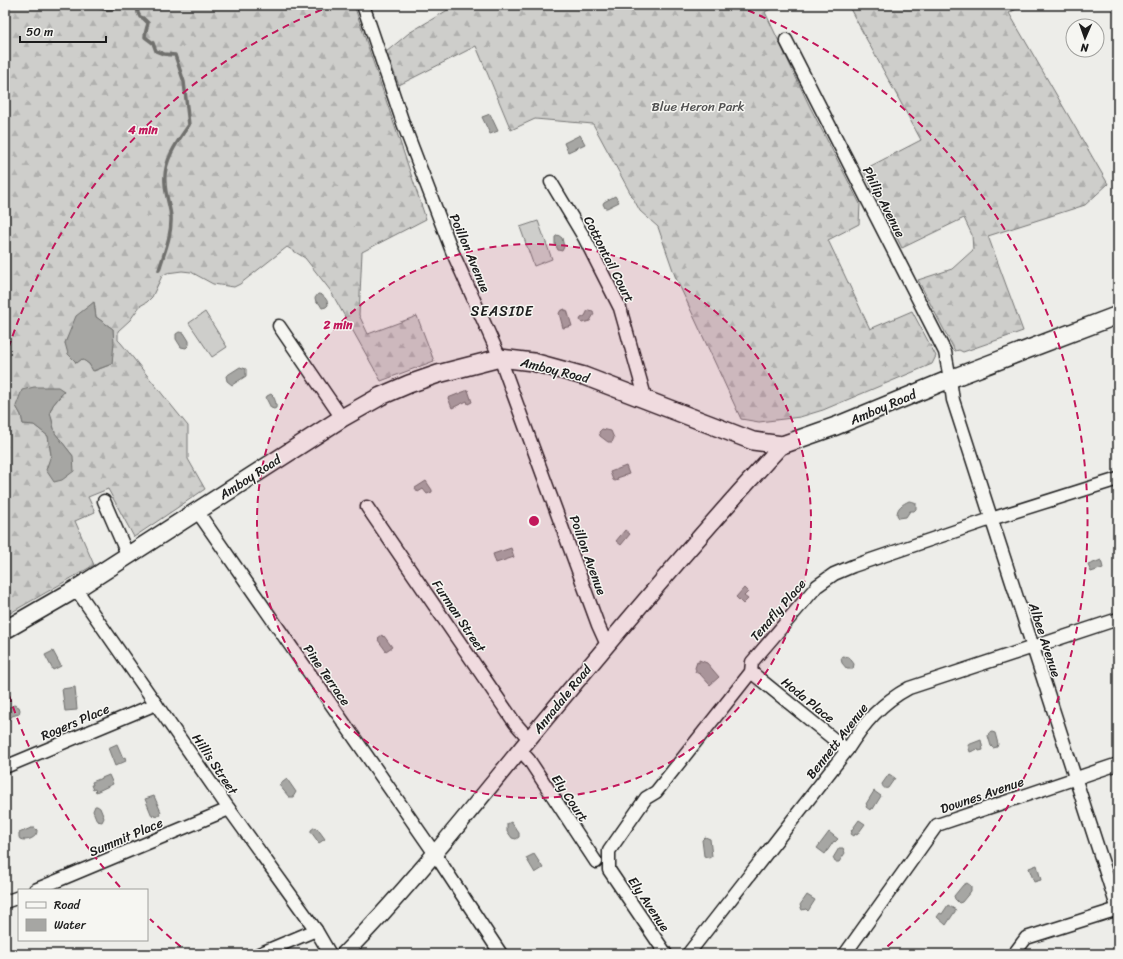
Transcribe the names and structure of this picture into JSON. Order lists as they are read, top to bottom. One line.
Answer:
{"streets":{"main road":["Amboy Road"],"street":["Philip Avenue","Poillon Avenue","Cottontail Court","Tenafly Place","Furman Street","Albee Avenue","Pine Terrace","Annadale Road","Hoda Place","Rogers Place","Bennett Avenue","Hillis Street","Downes Avenue","Ely Court","Summit Place","Ely Avenue"]},"crossings":[["Philip Avenue","Amboy Road"],["Philip Avenue","Albee Avenue"],["Poillon Avenue","Amboy Road"],["Poillon Avenue","Annadale Road"],["Cottontail Court","Amboy Road"],["Amboy Road","Albee Avenue"],["Amboy Road","Pine Terrace"],["Amboy Road","Annadale Road"],["Amboy Road","Hillis Street"],["Tenafly Place","Albee Avenue"],["Tenafly Place","Hoda Place"],["Tenafly Place","Ely Avenue"],["Furman Street","Annadale Road"],["Furman Street","Ely Court"],["Albee Avenue","Bennett Avenue"],["Albee Avenue","Downes Avenue"],["Pine Terrace","Annadale Road"],["Annadale Road","Ely Court"],["Hoda Place","Bennett Avenue"],["Rogers Place","Hillis Street"],["Hillis Street","Summit Place"]],"districts":["SEASIDE"],"parks":["Blue Heron Park"],"legend":["Road","Water"],"scale_bar":"50 m","north":"bottom","rings":["4 min","2 min"]}
